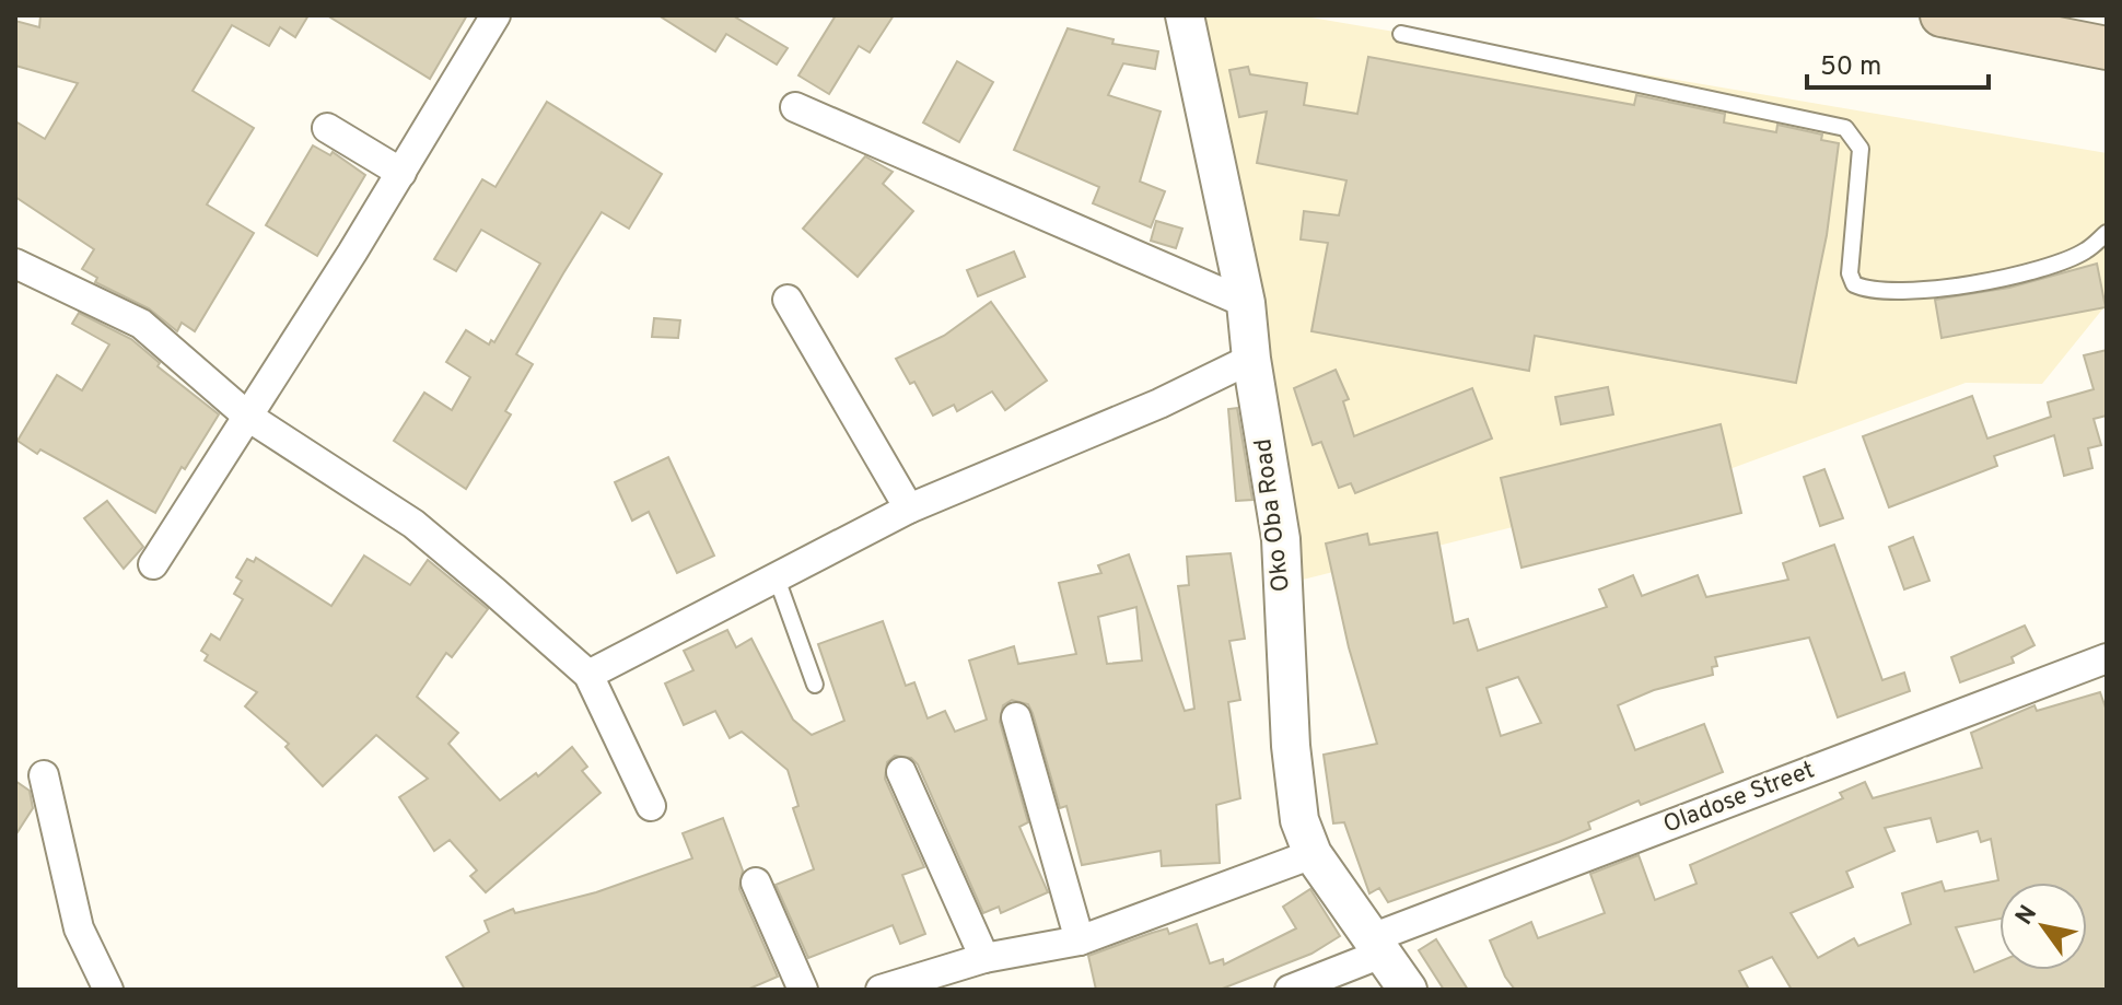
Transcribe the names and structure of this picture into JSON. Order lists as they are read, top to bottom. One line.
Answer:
{"streets":{"street":["Oko Oba Road","Oladose Street"]},"crossings":[["Oko Oba Road","Oladose Street"]],"scale_bar":"50 m","north":"top left"}
